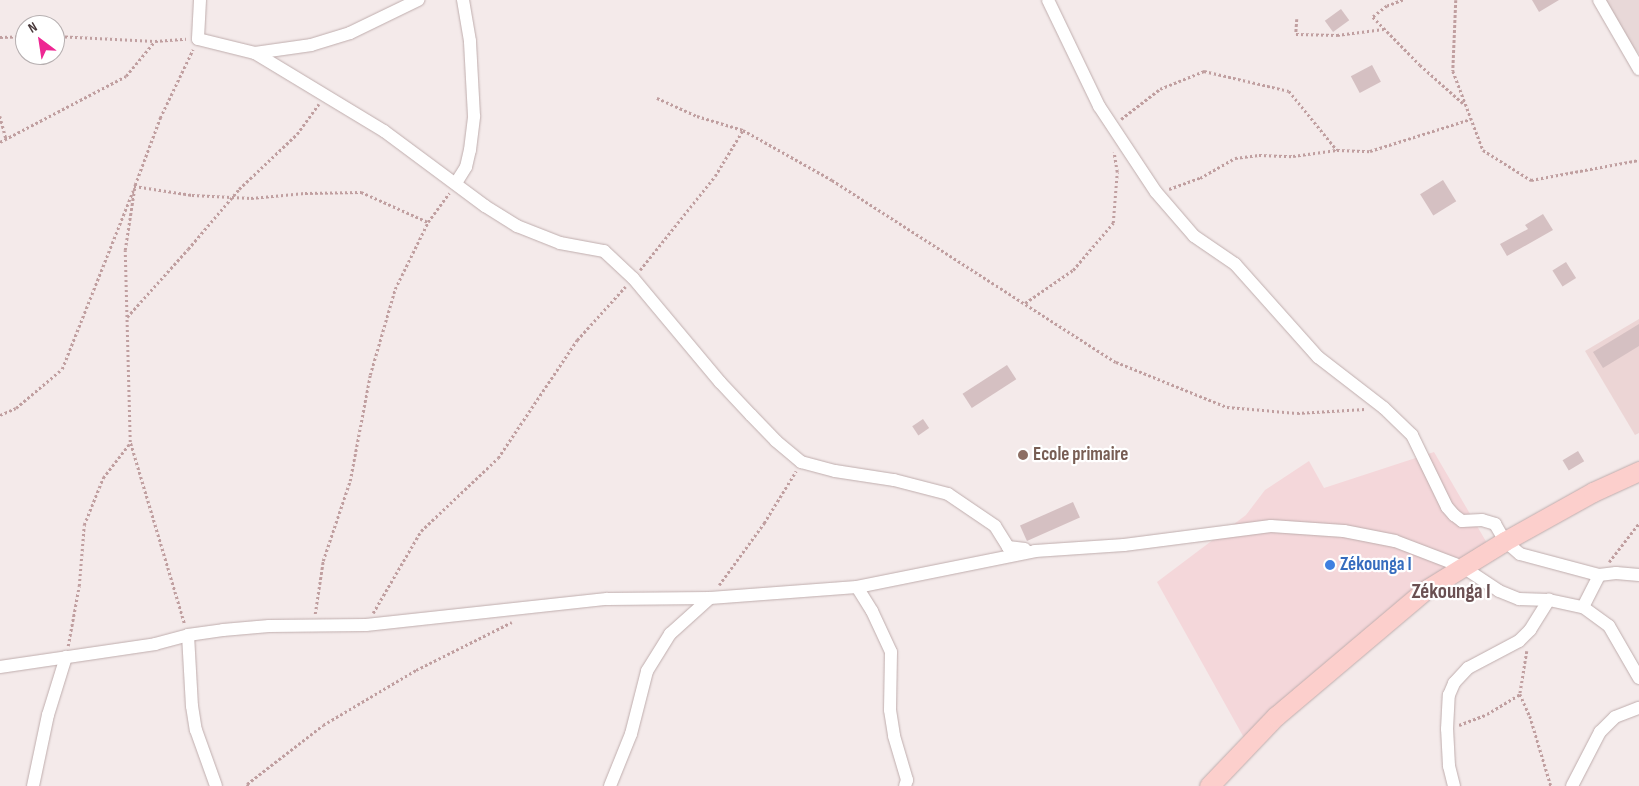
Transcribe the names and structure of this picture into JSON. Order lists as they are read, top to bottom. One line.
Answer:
{"districts":["Zékounga I"],"places":["Ecole primaire","Zékounga I"],"north":"top left"}
